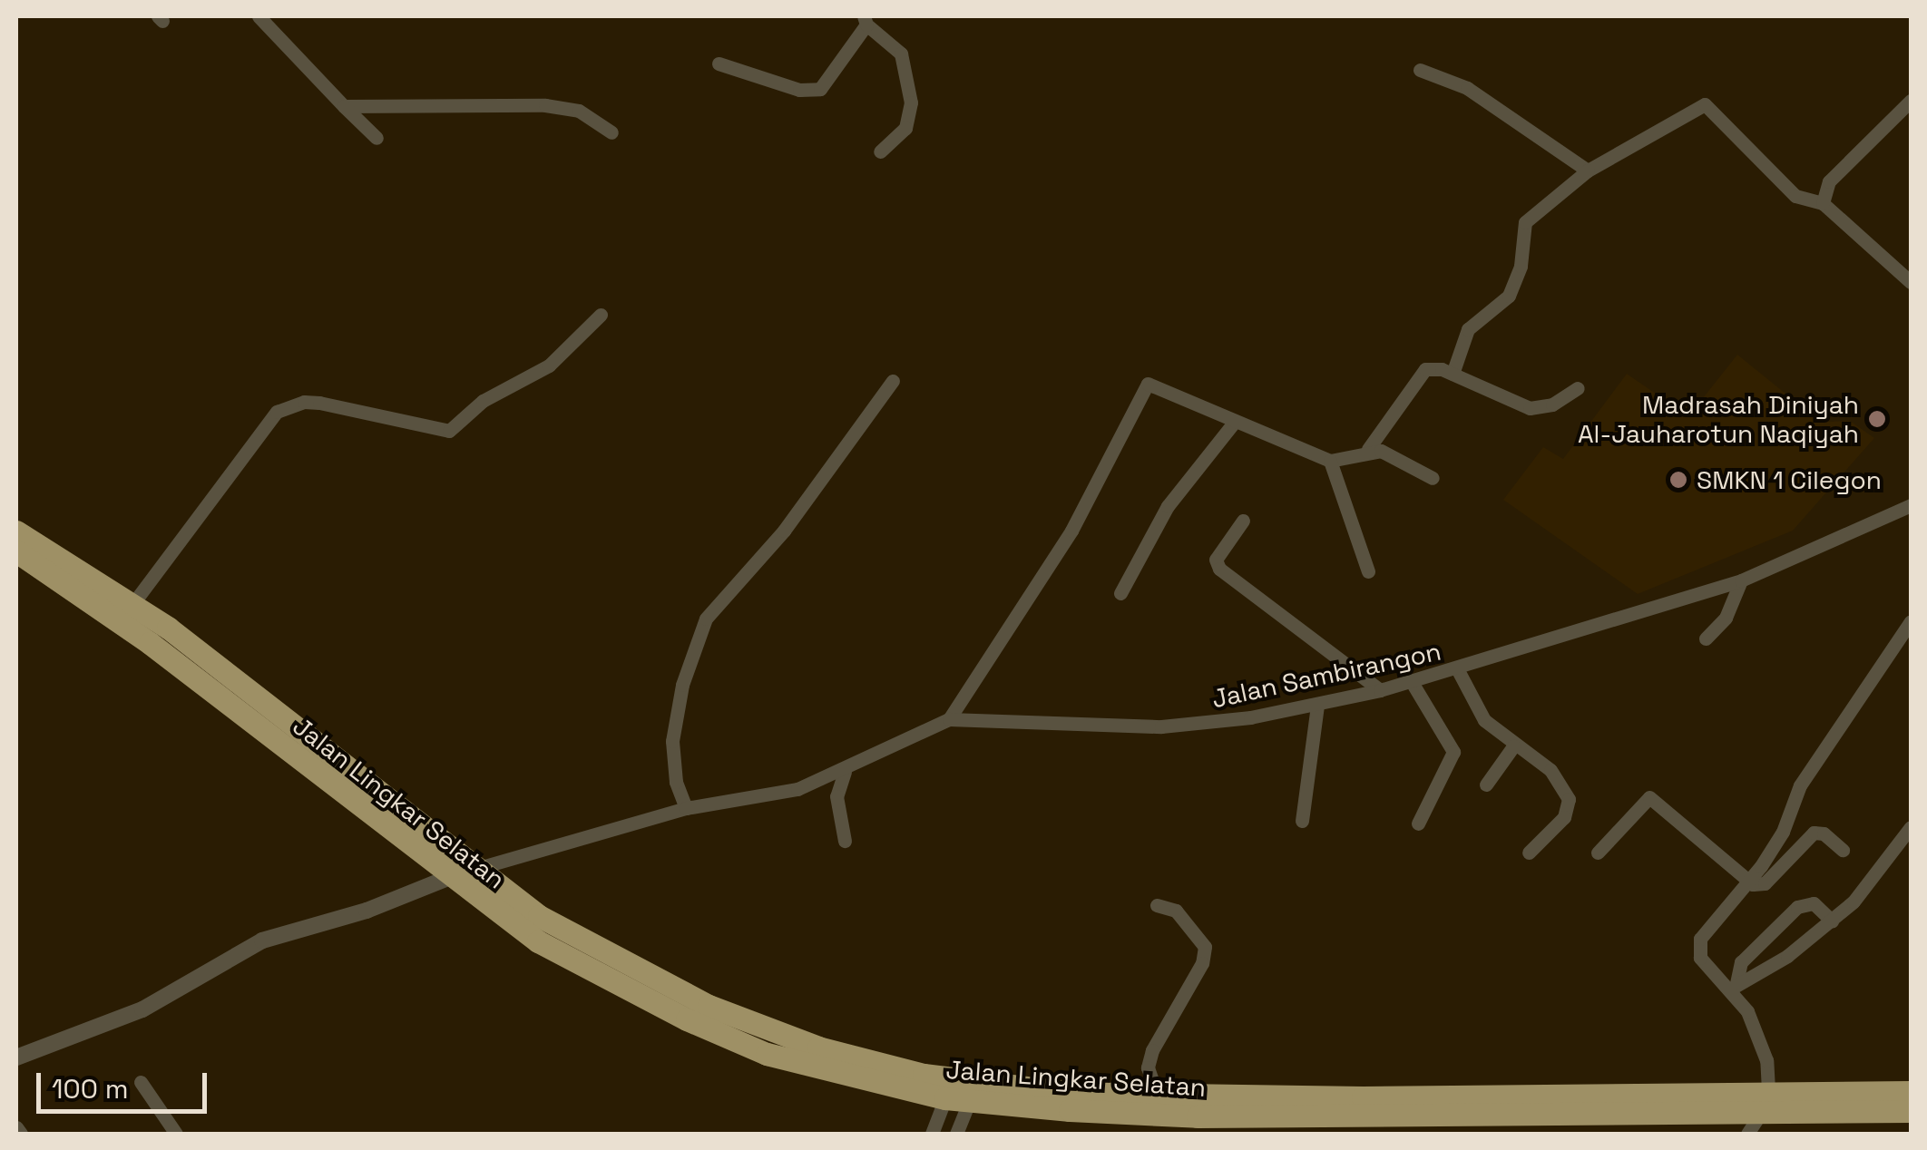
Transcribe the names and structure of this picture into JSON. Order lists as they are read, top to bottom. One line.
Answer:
{"streets":{"highway":["Jalan Lingkar Selatan"],"street":["Jalan Sambirangon"]},"crossings":[["Jalan Sambirangon","Jalan Lingkar Selatan"]],"places":["Madrasah Diniyah Al-Jauharotun Naqiyah","SMKN 1 Cilegon"],"scale_bar":"100 m"}
